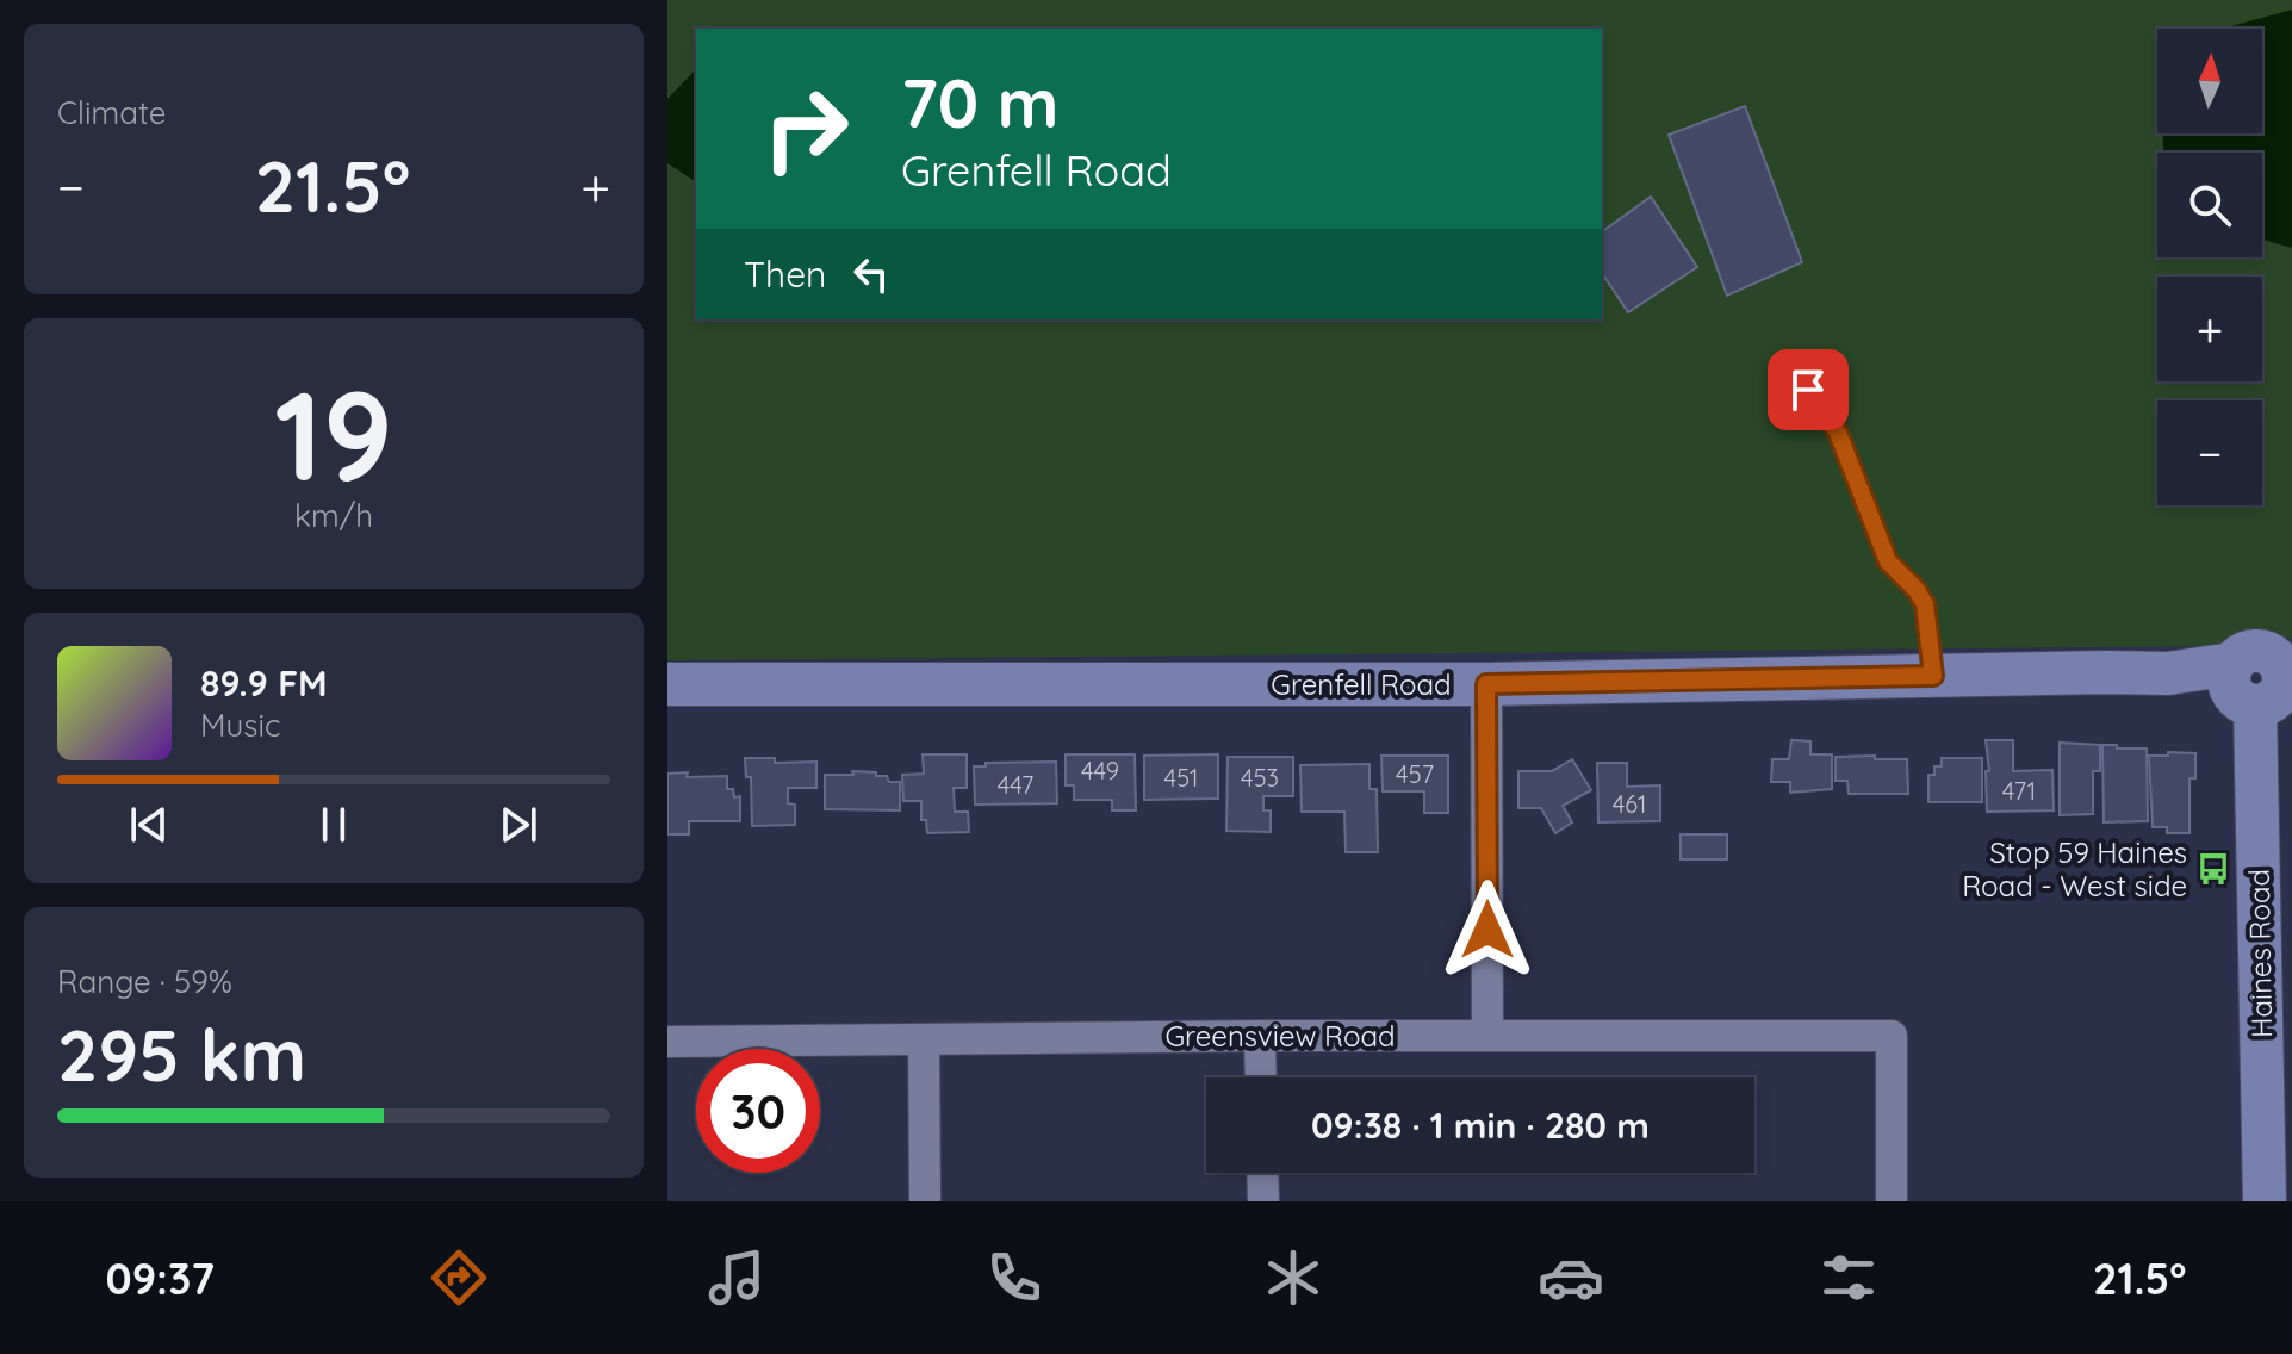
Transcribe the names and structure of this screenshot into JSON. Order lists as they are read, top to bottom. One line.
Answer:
{"streets":{"main road":["Grenfell Road","Haines Road"],"street":["Greensview Road"]},"crossings":[["Grenfell Road","Haines Road"]],"places":{"bus stop":["Stop 59 Haines Road - West side"]},"house_numbers":["449","457","451","453","447","471","461"],"north":"top","page":{"tile":["Climate",["19","km/h"],["Range · 59%","295 km"]],"map_buttons":["+","−"],"turn":["70 m","Grenfell Road"],"heat":["−","21.5°","+"],"then":"Then","song":["89.9 FM","Music"],"limit":"30","trip":"09:38 · 1 min · 280 m","tabs":["09:37","21.5°"]}}
